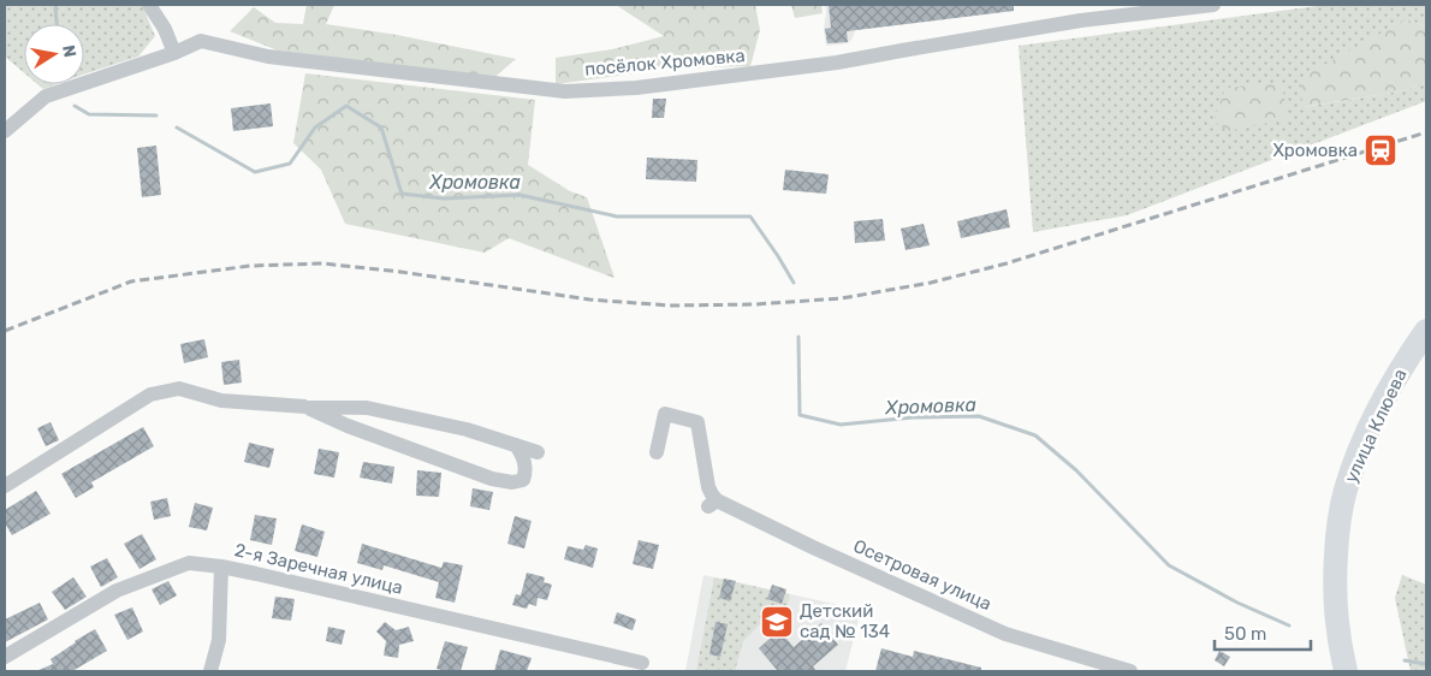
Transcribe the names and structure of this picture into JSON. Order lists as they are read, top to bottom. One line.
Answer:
{"streets":{"main road":["улица Клюева"],"street":["посёлок Хромовка","2-я Заречная улица","Осетровая улица"]},"water":["Хромовка"],"places":{"station":["Хромовка"],"school or university":["Детский сад № 134"]},"scale_bar":"50 m","north":"right"}
